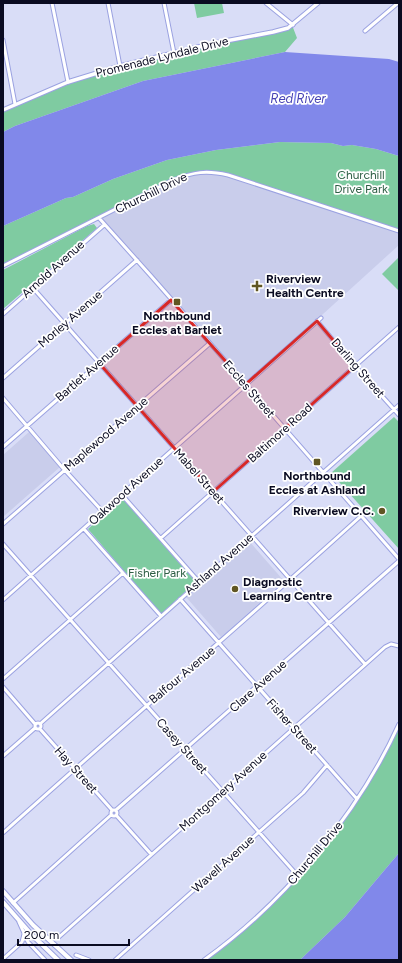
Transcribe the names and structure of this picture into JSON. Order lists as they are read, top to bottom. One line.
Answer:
{"streets":{"street":["Promenade Lyndale Drive","Churchill Drive","Arnold Avenue","Morley Avenue","Darling Street","Bartlet Avenue","Eccles Street","Baltimore Road","Maplewood Avenue","Mabel Street","Oakwood Avenue","Ashland Avenue","Balfour Avenue","Clare Avenue","Fisher Street","Casey Street","Hay Street","Montgomery Avenue","Wavell Avenue"]},"crossings":[["Churchill Drive","Eccles Street"],["Churchill Drive","Fisher Street"],["Churchill Drive","Casey Street"],["Arnold Avenue","Eccles Street"],["Arnold Avenue","Mabel Street"],["Morley Avenue","Eccles Street"],["Morley Avenue","Mabel Street"],["Darling Street","Baltimore Road"],["Darling Street","Oakwood Avenue"],["Darling Street","Ashland Avenue"],["Bartlet Avenue","Eccles Street"],["Bartlet Avenue","Mabel Street"],["Eccles Street","Baltimore Road"],["Eccles Street","Maplewood Avenue"],["Eccles Street","Oakwood Avenue"],["Eccles Street","Ashland Avenue"],["Eccles Street","Balfour Avenue"],["Eccles Street","Clare Avenue"],["Baltimore Road","Mabel Street"],["Maplewood Avenue","Mabel Street"],["Mabel Street","Oakwood Avenue"],["Mabel Street","Ashland Avenue"],["Mabel Street","Balfour Avenue"],["Mabel Street","Clare Avenue"],["Mabel Street","Montgomery Avenue"],["Oakwood Avenue","Casey Street"],["Ashland Avenue","Fisher Street"],["Ashland Avenue","Casey Street"],["Balfour Avenue","Fisher Street"],["Balfour Avenue","Casey Street"],["Balfour Avenue","Hay Street"],["Clare Avenue","Fisher Street"],["Clare Avenue","Casey Street"],["Fisher Street","Montgomery Avenue"],["Fisher Street","Wavell Avenue"],["Casey Street","Montgomery Avenue"],["Casey Street","Wavell Avenue"]],"water":["Red River"],"parks":["Churchill Drive Park","Fisher Park"],"places":{"health":["Riverview Health Centre"],"transit":["Northbound Eccles at Bartlet","Northbound Eccles at Ashland"],"other":["Riverview C.C.","Diagnostic Learning Centre"]},"scale_bar":"200 m"}
